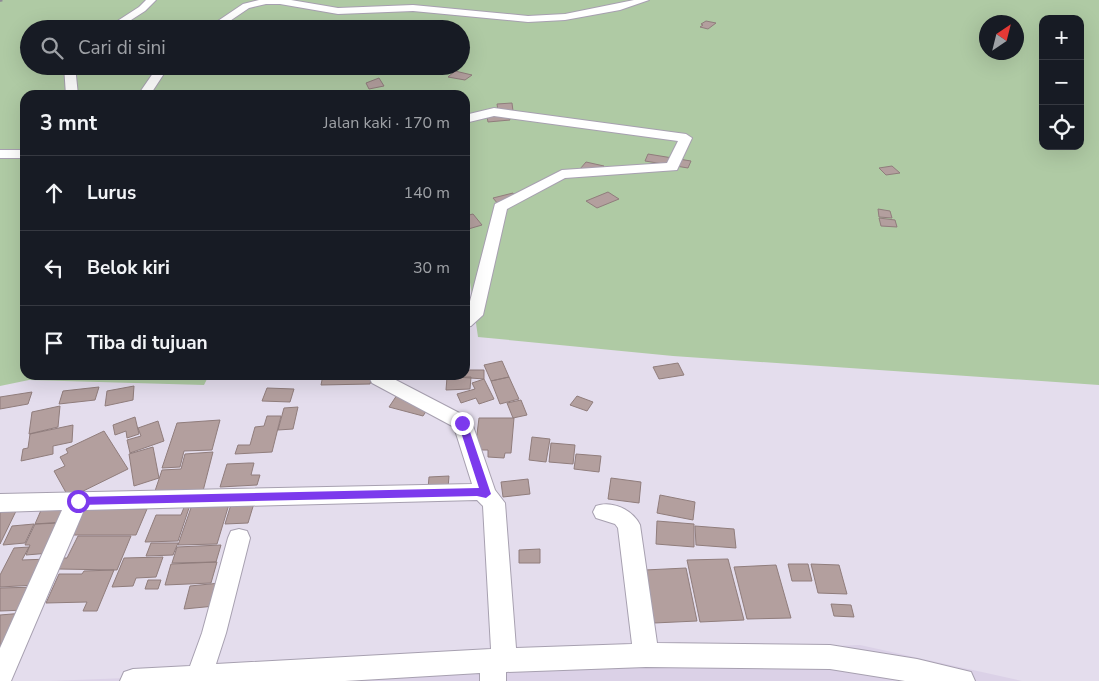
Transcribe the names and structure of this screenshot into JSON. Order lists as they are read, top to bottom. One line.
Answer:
{"north":"top right","page":{"map_buttons":["+","−"],"search":"Cari di sini","heading":["3 mnt","Jalan kaki · 170 m"],"list":[["Lurus","140 m"],["Belok kiri","30 m"],"Tiba di tujuan"]}}
